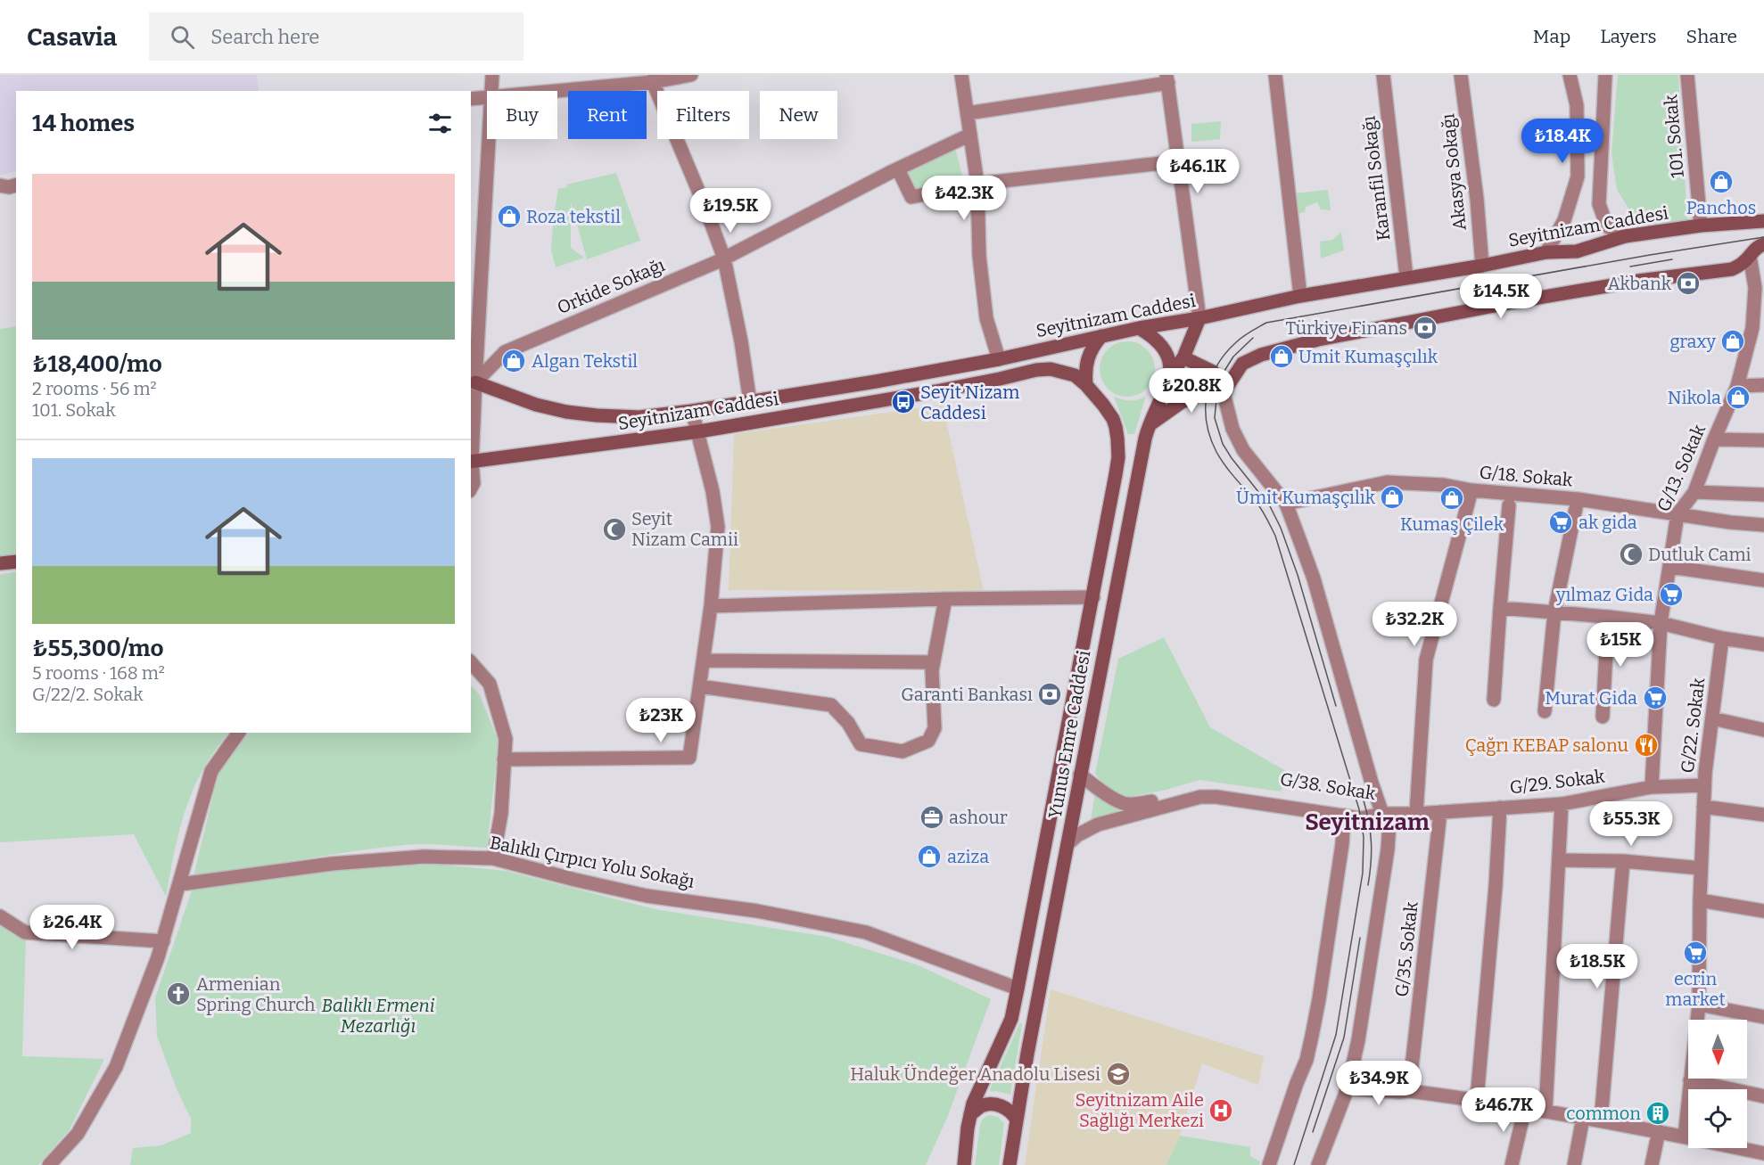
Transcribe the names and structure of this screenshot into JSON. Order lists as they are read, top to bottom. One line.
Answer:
{"streets":{"main road":["Seyitnizam Caddesi","Yunus Emre Caddesi"],"street":["101. Sokak","Akasya Sokağı","Karanfil Sokağı","Orkide Sokağı","G/13. Sokak","G/18. Sokak","G/22. Sokak","G/29. Sokak","G/38. Sokak","Balıklı Çırpıcı Yolu Sokağı","G/35. Sokak"]},"crossings":[["101. Sokak","Seyitnizam Caddesi"],["Akasya Sokağı","Seyitnizam Caddesi"],["Karanfil Sokağı","Seyitnizam Caddesi"],["Seyitnizam Caddesi","Orkide Sokağı"],["Seyitnizam Caddesi","Yunus Emre Caddesi"],["G/13. Sokak","G/18. Sokak"],["G/13. Sokak","G/29. Sokak"],["G/22. Sokak","G/29. Sokak"],["Yunus Emre Caddesi","G/38. Sokak"],["Yunus Emre Caddesi","Balıklı Çırpıcı Yolu Sokağı"],["G/29. Sokak","G/38. Sokak"],["G/29. Sokak","G/35. Sokak"]],"districts":["Seyitnizam"],"parks":["Balıklı Ermeni Mezarlığı"],"places":{"shop":["Panchos","Roza tekstil","graxy","Umit Kumaşçılık","Algan Tekstil","Nikola","Ümit Kumaşçılık","Kumaş Çilek","aziza"],"bank":["Akbank","Türkiye Finans","Garanti Bankası"],"bus stop":["Seyit Nizam Caddesi"],"supermarket":["ak gida","yılmaz Gida","Murat Gida","ecrin market"],"mosque":["Seyit Nizam Camii","Dutluk Cami"],"restaurant":["Çağrı KEBAP salonu"],"office":["ashour"],"church":["Armenian Spring Church"],"school or university":["Haluk Ündeğer Anadolu Lisesi"],"hospital":["Seyitnizam Aile Sağlığı Merkezi"],"building":["common"]},"north":"bottom","page":{"header":"Casavia","search":"Search here","nav":["Map","Layers","Share"],"chip":["Buy","Rent","Filters","New"],"heading":"14 homes","price":["₺18.4K","₺46.1K","₺42.3K","₺19.5K","₺14.5K","₺20.8K","₺32.2K","₺15K","₺23K","₺55.3K","₺26.4K","₺18.5K","₺34.9K","₺46.7K"],"list":[{"name":"₺18,400/mo","note":"2 rooms · 56 m² · 101. Sokak"},{"name":"₺55,300/mo","note":"5 rooms · 168 m² · G/22/2. Sokak"}]}}
